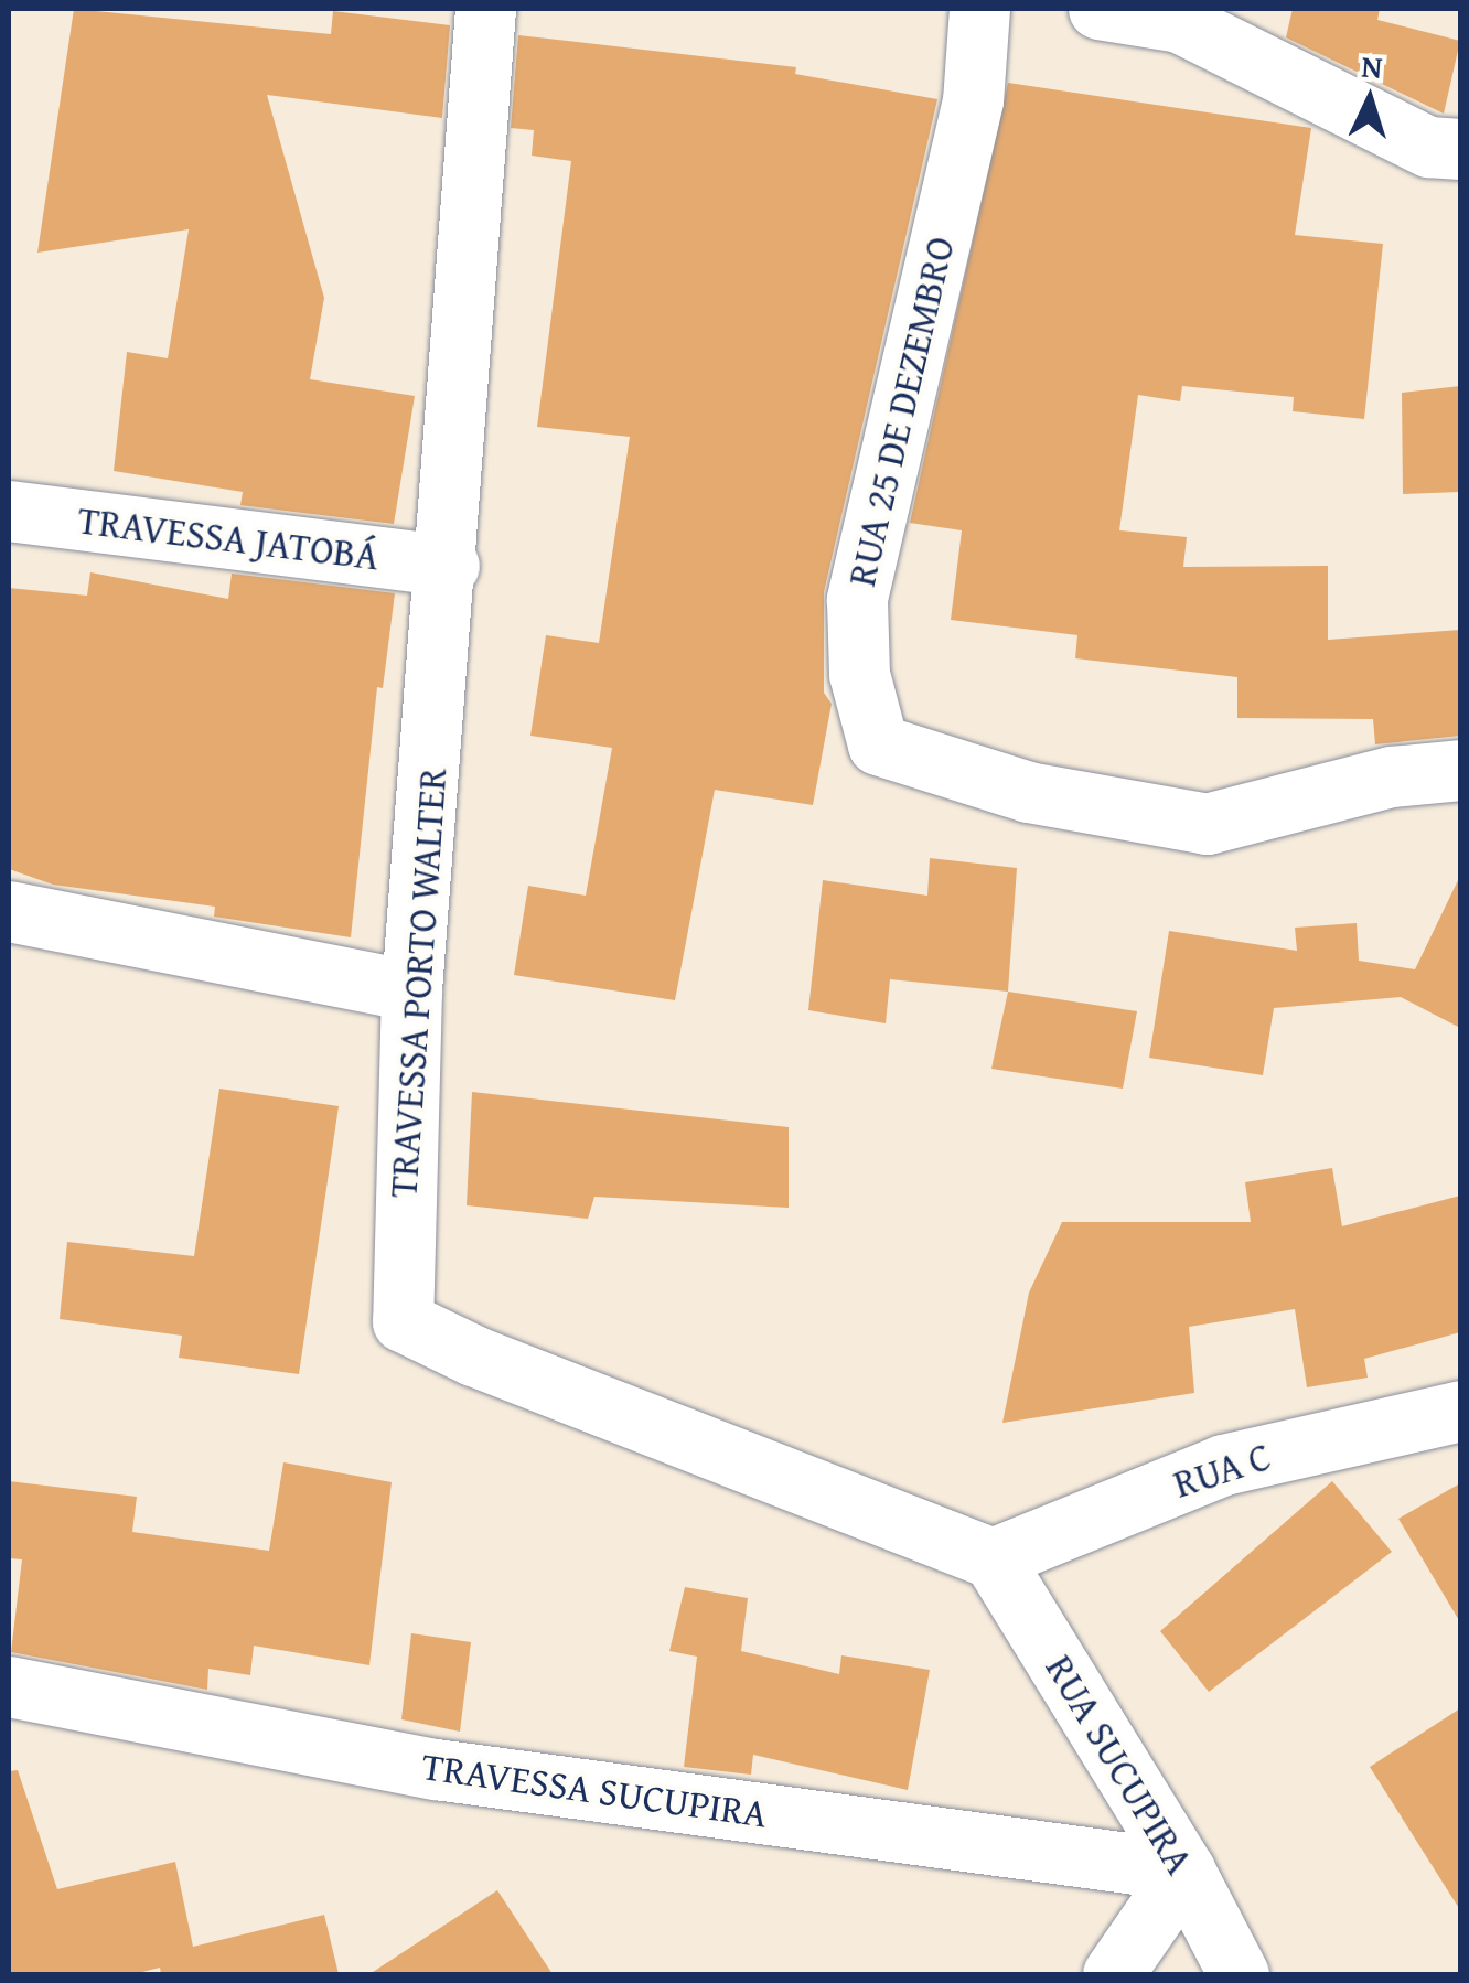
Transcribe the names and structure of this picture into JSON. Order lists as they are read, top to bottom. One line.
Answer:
{"streets":{"street":["RUA 25 DE DEZEMBRO","TRAVESSA JATOBÁ","TRAVESSA PORTO WALTER","RUA C","RUA SUCUPIRA","TRAVESSA SUCUPIRA"]},"crossings":[["TRAVESSA JATOBÁ","TRAVESSA PORTO WALTER"],["TRAVESSA PORTO WALTER","RUA C"],["TRAVESSA PORTO WALTER","RUA SUCUPIRA"],["RUA C","RUA SUCUPIRA"],["RUA SUCUPIRA","TRAVESSA SUCUPIRA"]],"north":"top"}
